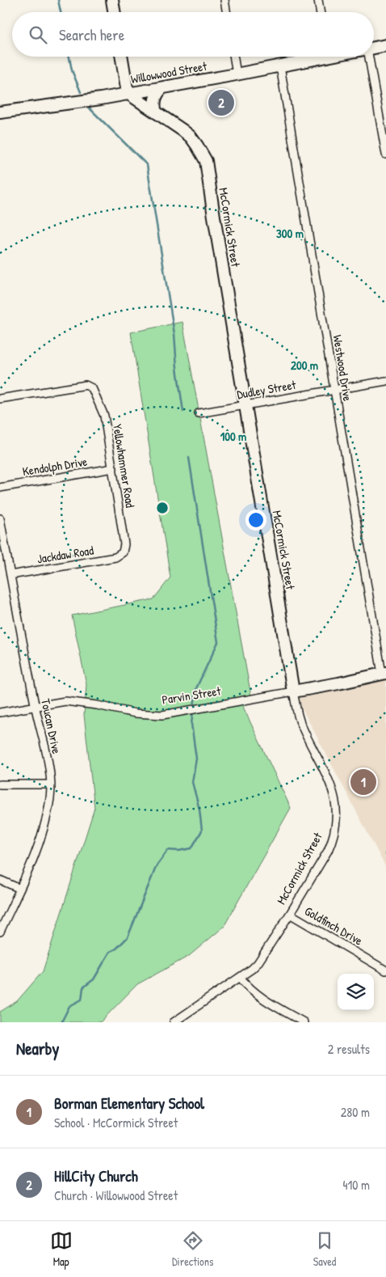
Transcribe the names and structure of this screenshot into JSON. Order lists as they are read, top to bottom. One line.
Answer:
{"streets":{"street":["Willowwood Street","McCormick Street","Westwood Drive","Dudley Street","Yellowhammer Road","Kendolph Drive","Jackdaw Road","Parvin Street","Toucan Drive","Goldfinch Drive"]},"crossings":[["Willowwood Street","McCormick Street"],["Willowwood Street","Westwood Drive"],["McCormick Street","Dudley Street"],["McCormick Street","Parvin Street"],["McCormick Street","Goldfinch Drive"],["Westwood Drive","Dudley Street"],["Westwood Drive","Parvin Street"],["Yellowhammer Road","Kendolph Drive"],["Yellowhammer Road","Jackdaw Road"],["Jackdaw Road","Toucan Drive"],["Parvin Street","Toucan Drive"]],"page":{"search":"Search here","pins":["2","1"],"heading":["Nearby","2 results"],"list":[{"mark":"1","name":"Borman Elementary School","note":"School · McCormick Street","value":"280 m"},{"mark":"2","name":"HillCity Church","note":"Church · Willowwood Street","value":"410 m"}],"nav":["Map","Directions","Saved"]},"rings":["300 m","200 m","100 m"]}
